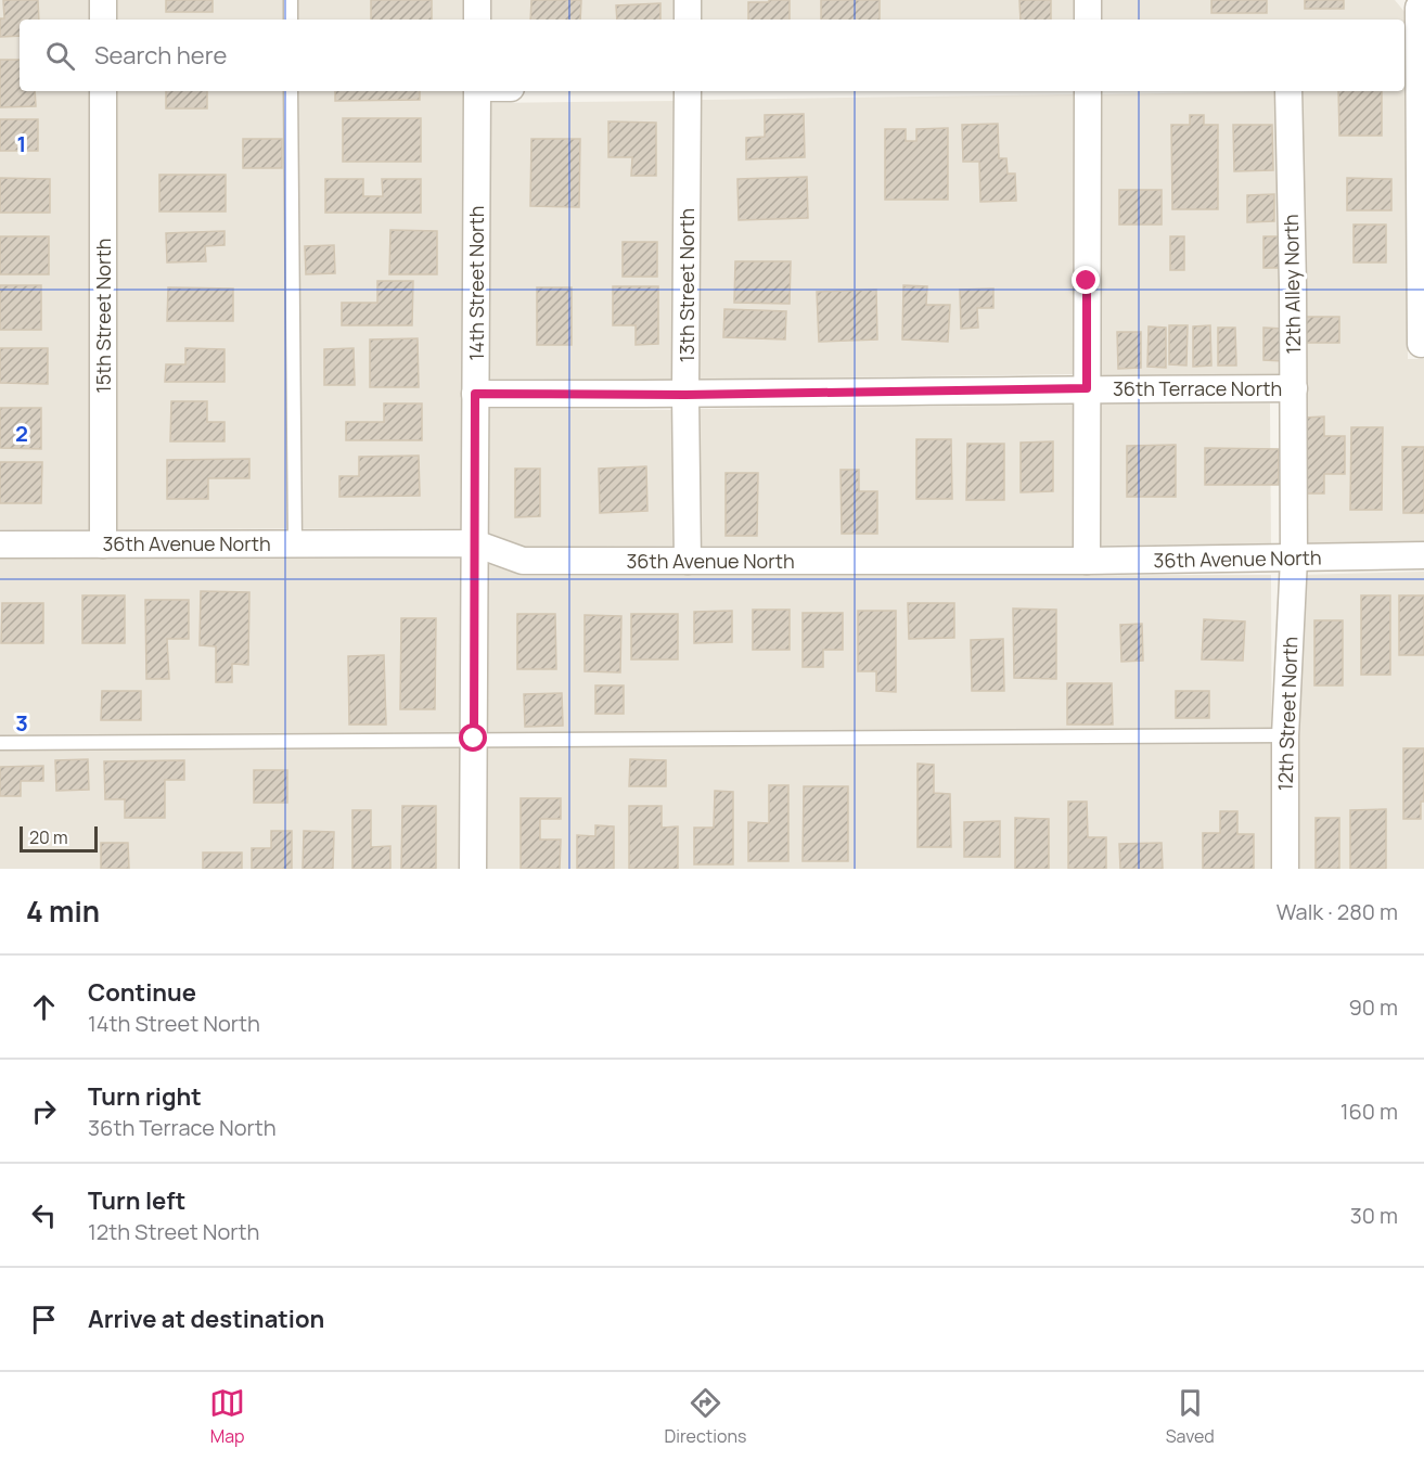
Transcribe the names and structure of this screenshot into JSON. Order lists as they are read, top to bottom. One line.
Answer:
{"streets":{"street":["14th Street North","12th Alley North","13th Street North","15th Street North","36th Terrace North","36th Avenue North","12th Street North"]},"crossings":[["14th Street North","36th Terrace North"],["14th Street North","36th Avenue North"],["12th Alley North","36th Terrace North"],["12th Alley North","36th Avenue North"],["12th Alley North","12th Street North"],["13th Street North","36th Terrace North"],["13th Street North","36th Avenue North"],["15th Street North","36th Avenue North"],["36th Avenue North","12th Street North"]],"scale_bar":"20 m","page":{"search":"Search here","scale":"20 m","heading":["4 min","Walk · 280 m"],"list":[["Continue","14th Street North","90 m"],["Turn right","36th Terrace North","160 m"],["Turn left","12th Street North","30 m"],"Arrive at destination"],"nav":["Map","Directions","Saved"]},"grid":{"rows":["1","2","3"]}}
